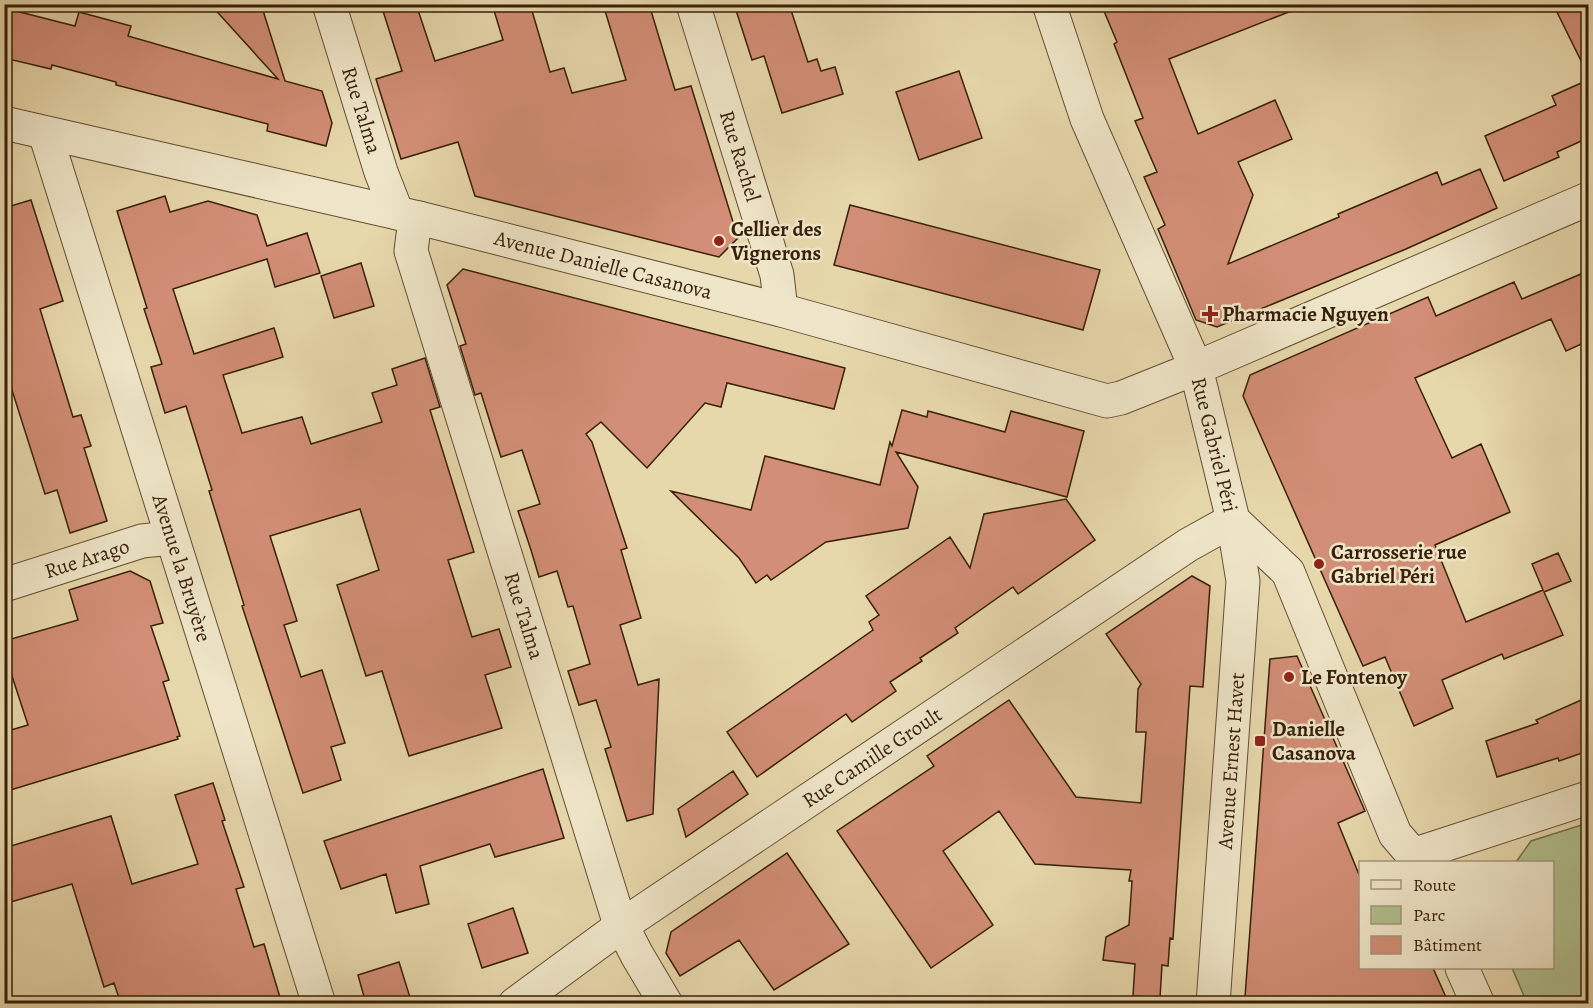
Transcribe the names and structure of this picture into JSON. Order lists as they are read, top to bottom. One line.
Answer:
{"streets":{"street":["Rue Talma","Rue Rachel","Avenue Danielle Casanova","Rue Gabriel Péri","Rue Arago","Avenue la Bruyère","Rue Camille Groult","Avenue Ernest Havet"]},"crossings":[["Rue Talma","Avenue Danielle Casanova"],["Rue Talma","Rue Camille Groult"],["Rue Rachel","Avenue Danielle Casanova"],["Avenue Danielle Casanova","Rue Gabriel Péri"],["Avenue Danielle Casanova","Avenue la Bruyère"],["Rue Gabriel Péri","Rue Camille Groult"],["Rue Gabriel Péri","Avenue Ernest Havet"],["Rue Arago","Avenue la Bruyère"],["Rue Camille Groult","Avenue Ernest Havet"]],"places":{"other":["Cellier des Vignerons","Carrosserie rue Gabriel Péri","Le Fontenoy"],"health":["Pharmacie Nguyen"],"transit":["Danielle Casanova"]},"legend":["Route","Parc","Bâtiment"]}
